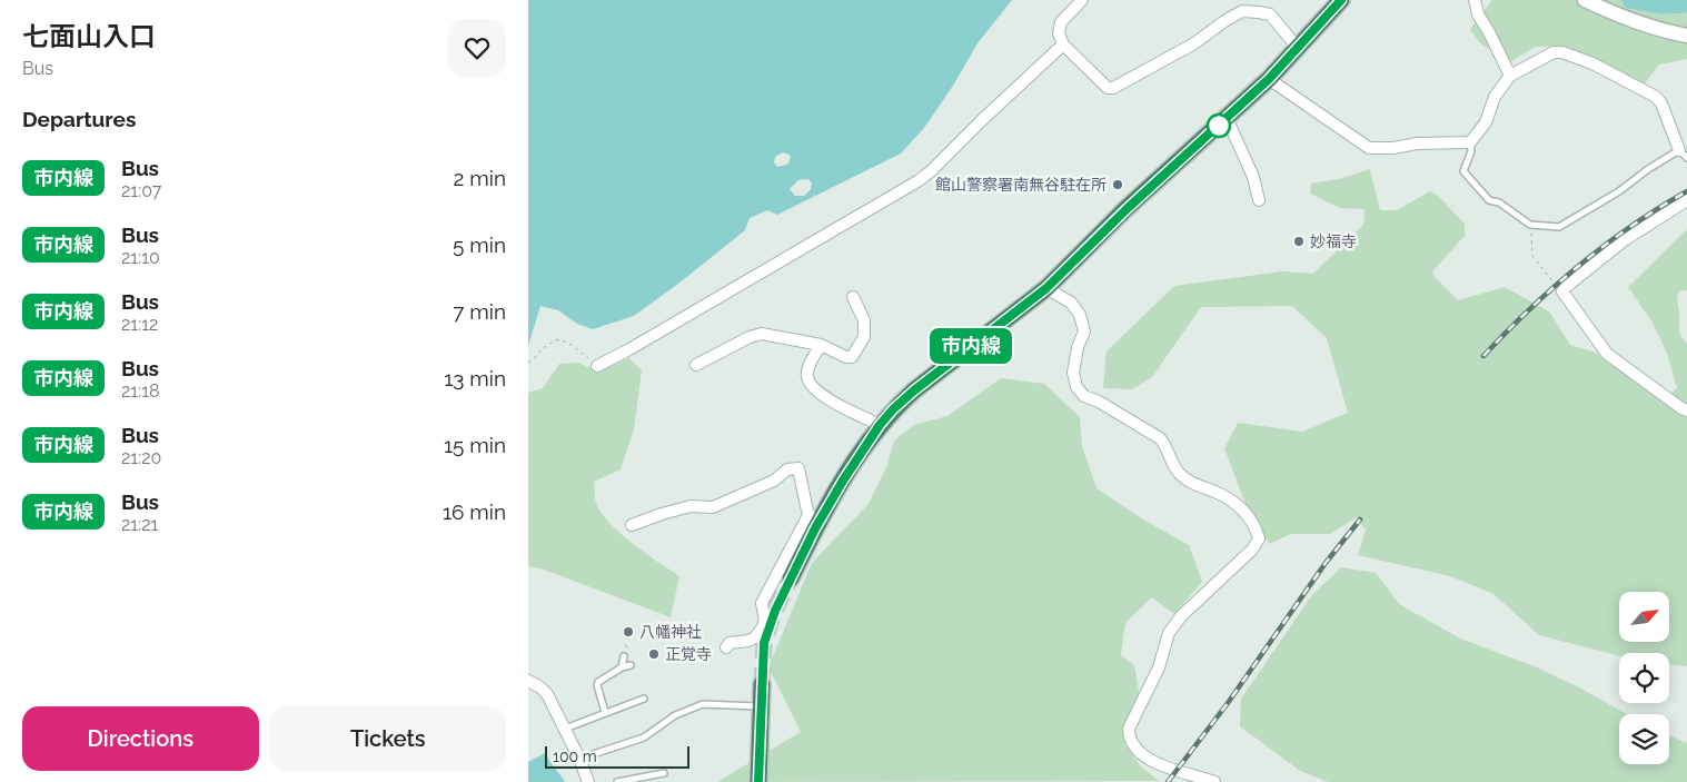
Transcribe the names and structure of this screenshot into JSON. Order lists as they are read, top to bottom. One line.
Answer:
{"places":["館山警察署南無谷駐在所","妙福寺","八幡神社","正覚寺"],"lines":["bus line 市内線"],"scale_bar":"100 m","north":"top right","page":{"heading":[["七面山入口","Bus"],"Departures"],"on_map":"市内線","list":[{"mark":"市内線","name":"Bus","note":"21:07","value":"2 min"},{"mark":"市内線","name":"Bus","note":"21:10","value":"5 min"},{"mark":"市内線","name":"Bus","note":"21:12","value":"7 min"},{"mark":"市内線","name":"Bus","note":"21:18","value":"13 min"},{"mark":"市内線","name":"Bus","note":"21:20","value":"15 min"},{"mark":"市内線","name":"Bus","note":"21:21","value":"16 min"}],"buttons":["Directions","Tickets"],"scale":"100 m"}}
